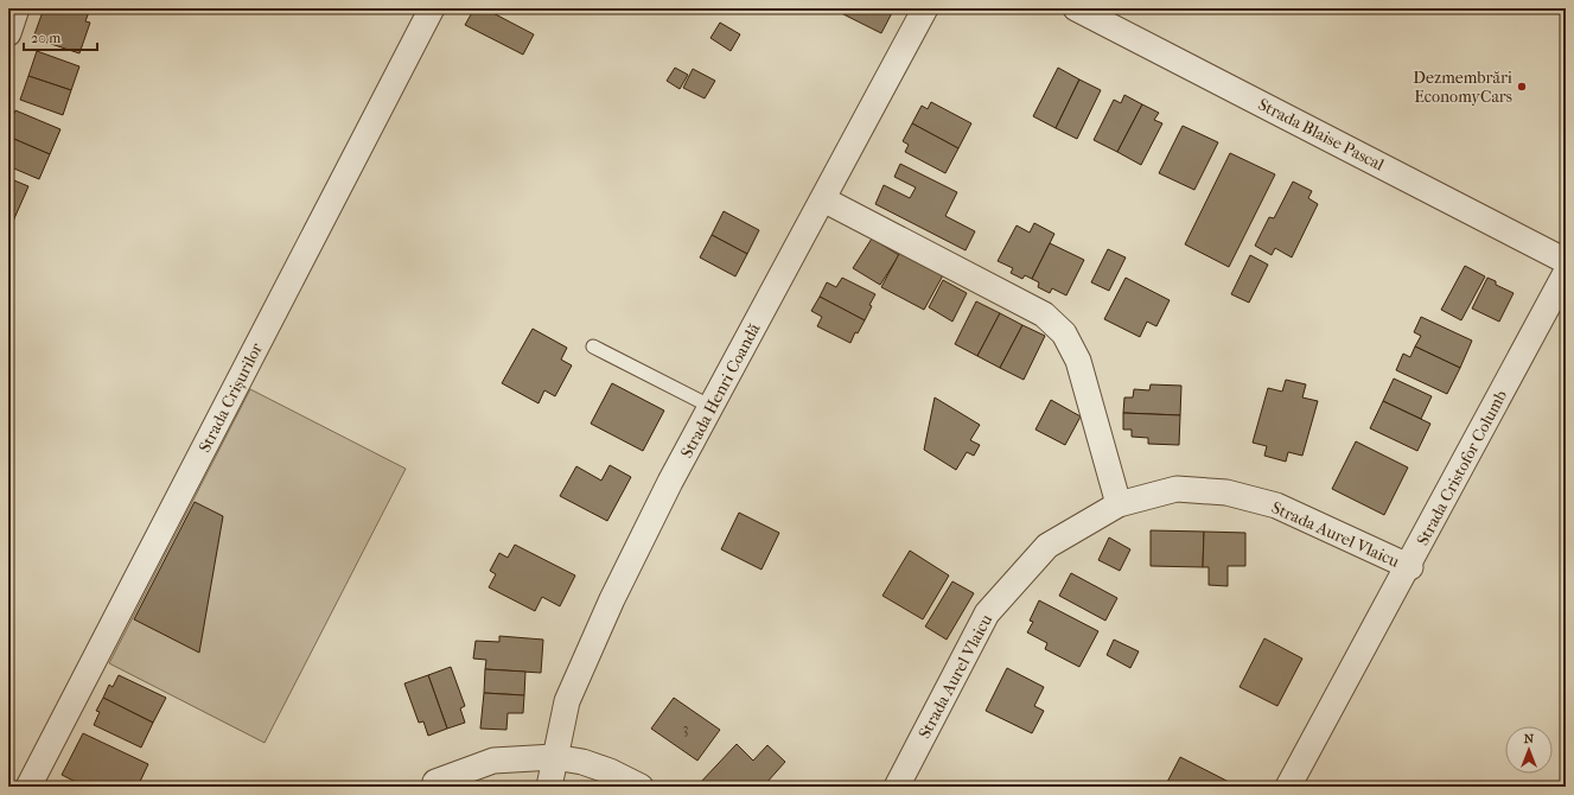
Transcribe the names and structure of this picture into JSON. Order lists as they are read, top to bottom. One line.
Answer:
{"streets":{"street":["Strada Blaise Pascal","Strada Henri Coandă","Strada Crișurilor","Strada Cristofor Columb","Strada Aurel Vlaicu"]},"crossings":[["Strada Cristofor Columb","Strada Aurel Vlaicu"]],"places":["Dezmembrări EconomyCars"],"house_numbers":["3"],"scale_bar":"20 m","north":"top"}
